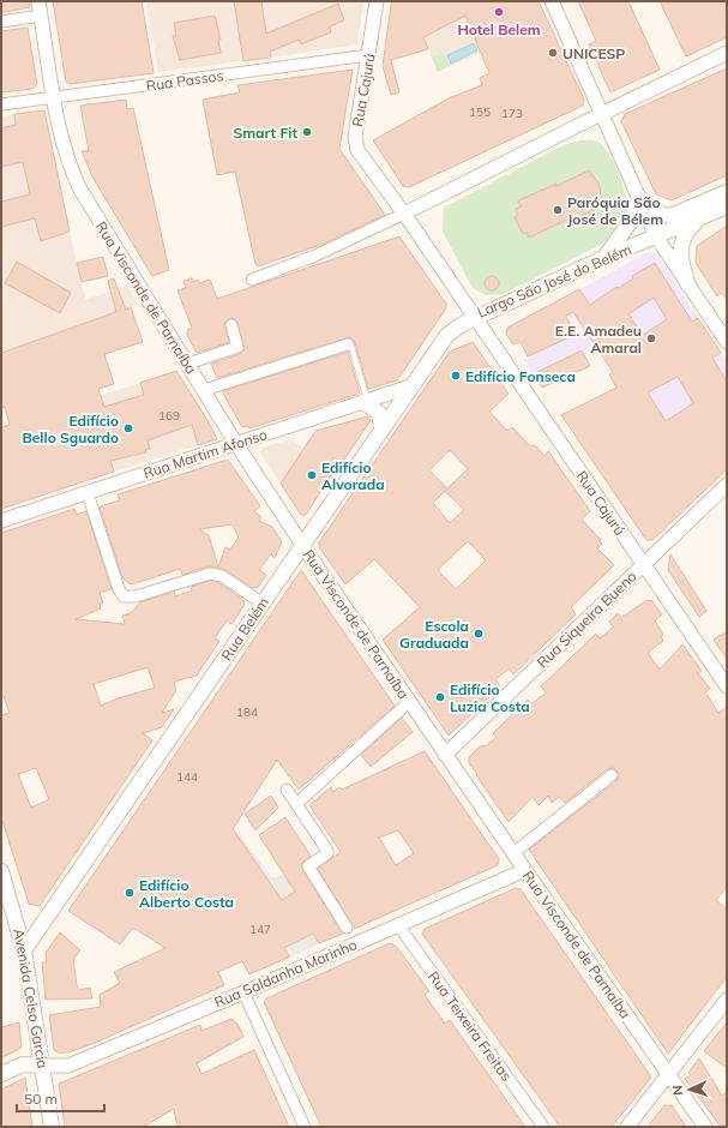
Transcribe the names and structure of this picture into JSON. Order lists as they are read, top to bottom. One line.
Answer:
{"streets":{"main road":["Largo São José do Belém","Rua Belém","Avenida Celso Garcia"],"street":["Rua Passos","Rua Cajurú","Rua Visconde de Parnaíba","Rua Martim Afonso","Rua Siqueira Bueno","Rua Saldanha Marinho","Rua Teixeira Freitas"]},"crossings":[["Rua Passos","Rua Cajurú"],["Rua Passos","Rua Visconde de Parnaíba"],["Rua Cajurú","Largo São José do Belém"],["Rua Cajurú","Rua Siqueira Bueno"],["Rua Cajurú","Rua Belém"],["Largo São José do Belém","Rua Belém"],["Rua Visconde de Parnaíba","Rua Martim Afonso"],["Rua Visconde de Parnaíba","Rua Siqueira Bueno"],["Rua Visconde de Parnaíba","Rua Belém"],["Rua Visconde de Parnaíba","Rua Saldanha Marinho"],["Rua Martim Afonso","Rua Belém"],["Rua Belém","Avenida Celso Garcia"],["Rua Saldanha Marinho","Avenida Celso Garcia"],["Rua Saldanha Marinho","Rua Teixeira Freitas"]],"places":["Hotel Belem","UNICESP","Smart Fit","Paróquia São José de Bélem","E.E. Amadeu Amaral","Edifício Fonseca","Edifício Bello Sguardo","Edifício Alvorada","Escola Graduada","Edifício Luzia Costa","Edifício Alberto Costa"],"house_numbers":["155","173","169","184","144","147"],"scale_bar":"50 m","north":"left"}
